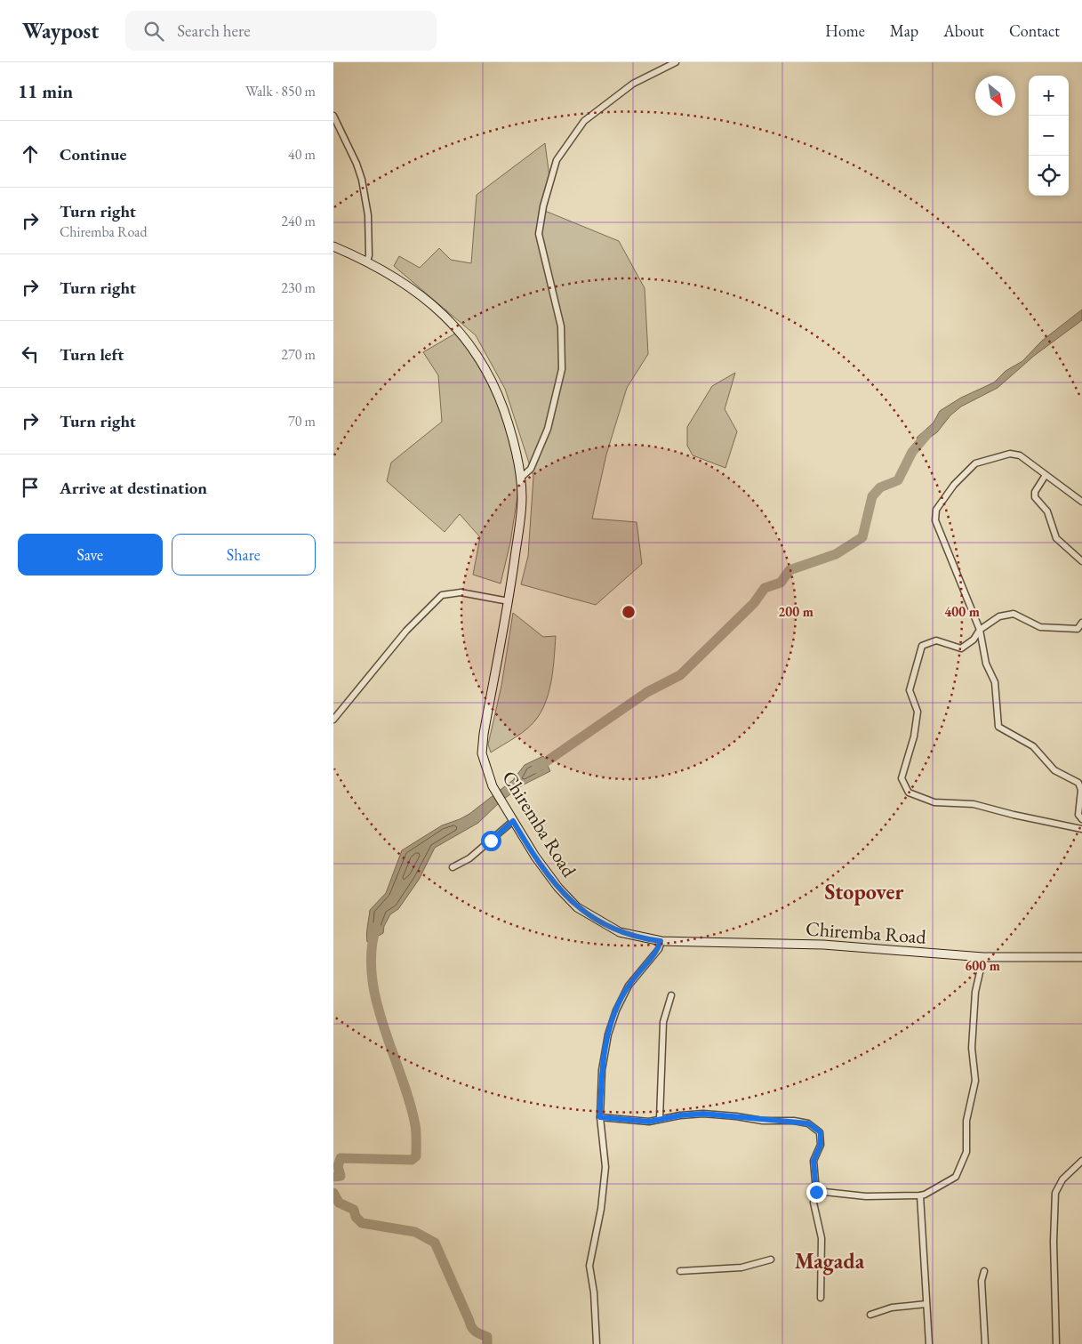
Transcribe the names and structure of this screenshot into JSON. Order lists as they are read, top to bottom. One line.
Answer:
{"streets":{"main road":["Chiremba Road"]},"districts":["Stopover","Magada"],"north":"bottom right","page":{"header":"Waypost","search":"Search here","nav":["Home","Map","About","Contact"],"heading":["11 min","Walk · 850 m"],"map_buttons":["+","−"],"list":[["Continue","40 m"],["Turn right","Chiremba Road","240 m"],["Turn right","230 m"],["Turn left","270 m"],["Turn right","70 m"],"Arrive at destination"],"buttons":["Save","Share"]},"rings":["200 m","400 m","600 m"]}
